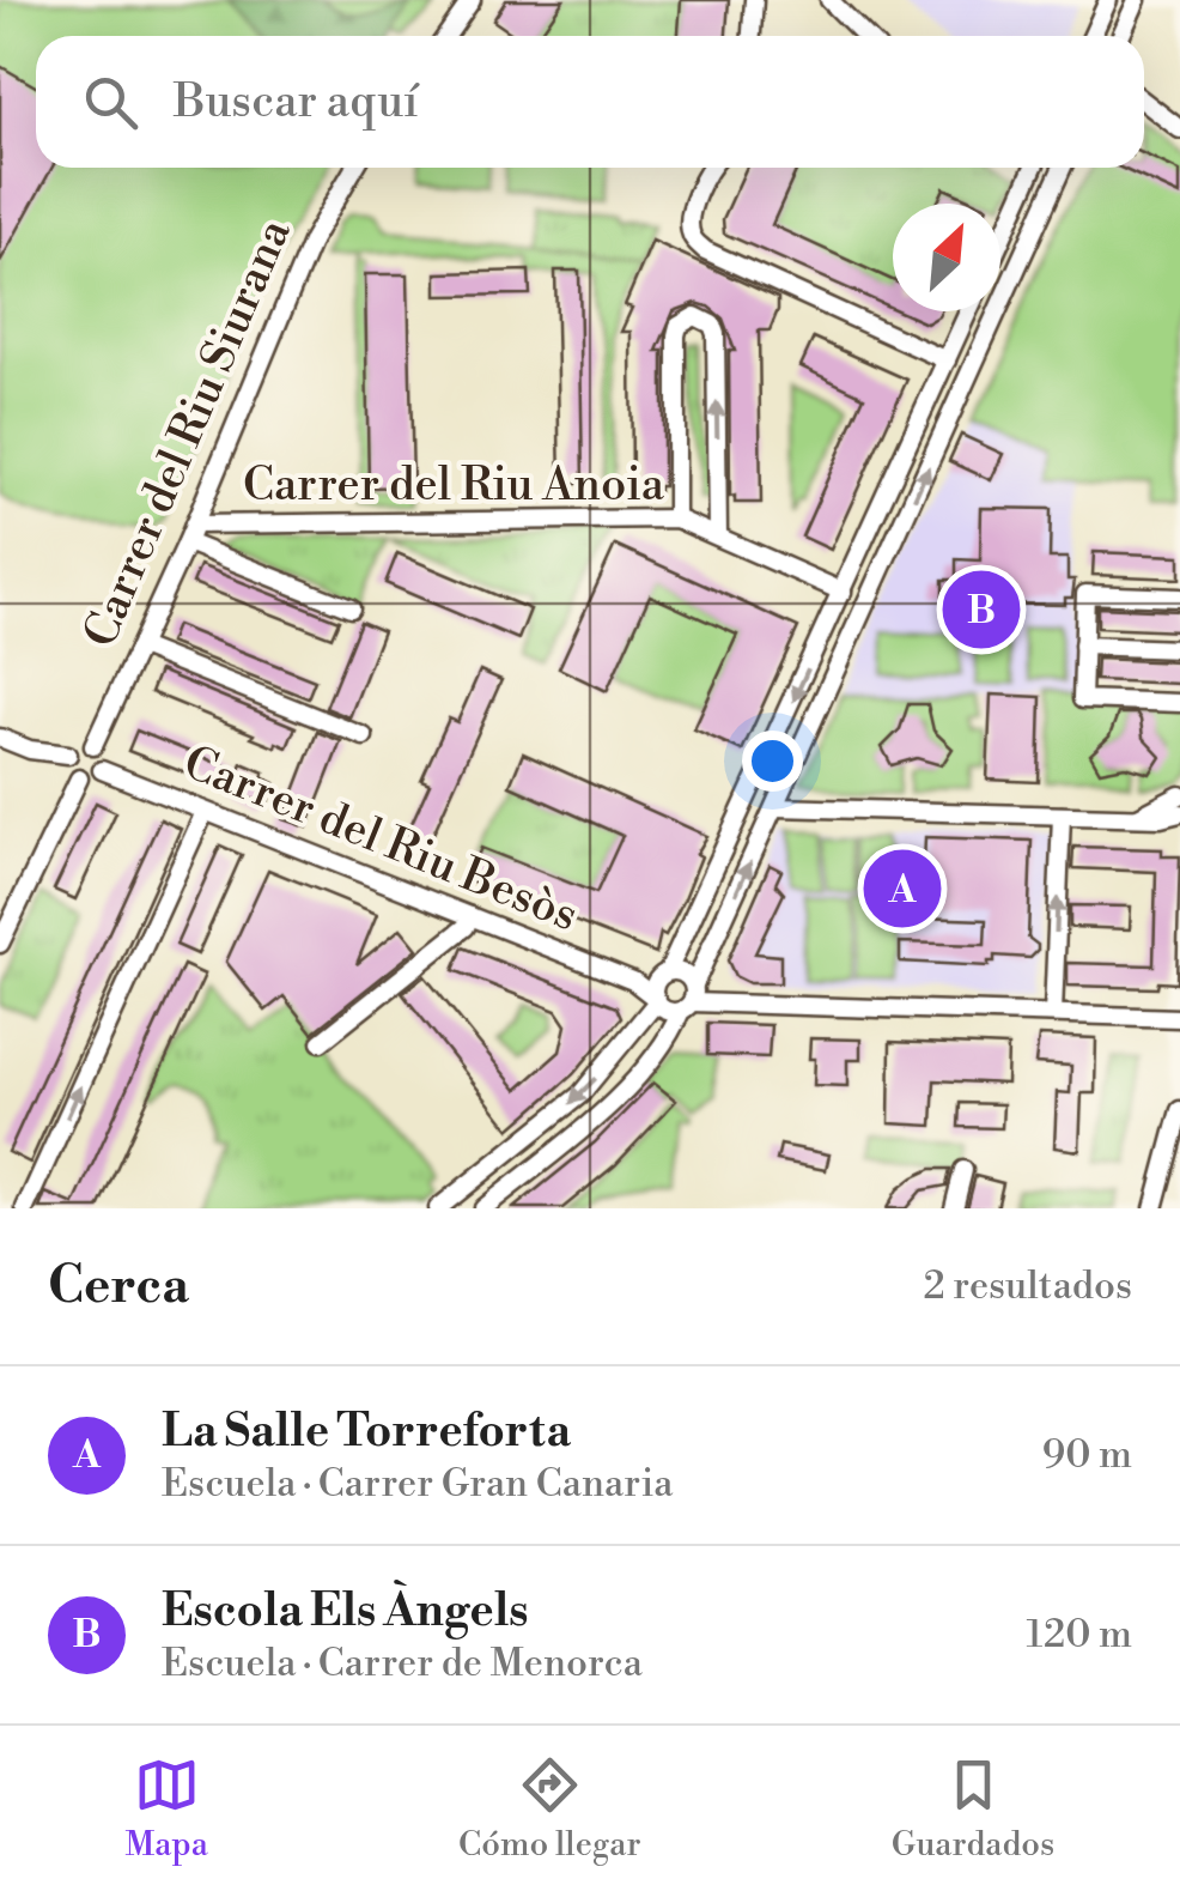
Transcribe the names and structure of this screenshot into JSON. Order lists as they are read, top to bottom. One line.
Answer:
{"streets":{"street":["Carrer del Riu Siurana","Carrer del Riu Anoia","Carrer del Riu Besòs"]},"crossings":[["Carrer del Riu Siurana","Carrer del Riu Anoia"],["Carrer del Riu Siurana","Carrer del Riu Besòs"]],"north":"top right","page":{"search":"Buscar aquí","pins":["B","A"],"heading":["Cerca","2 resultados"],"list":[{"mark":"A","name":"La Salle Torreforta","note":"Escuela · Carrer Gran Canaria","value":"90 m"},{"mark":"B","name":"Escola Els Àngels","note":"Escuela · Carrer de Menorca","value":"120 m"}],"nav":["Mapa","Cómo llegar","Guardados"]}}
